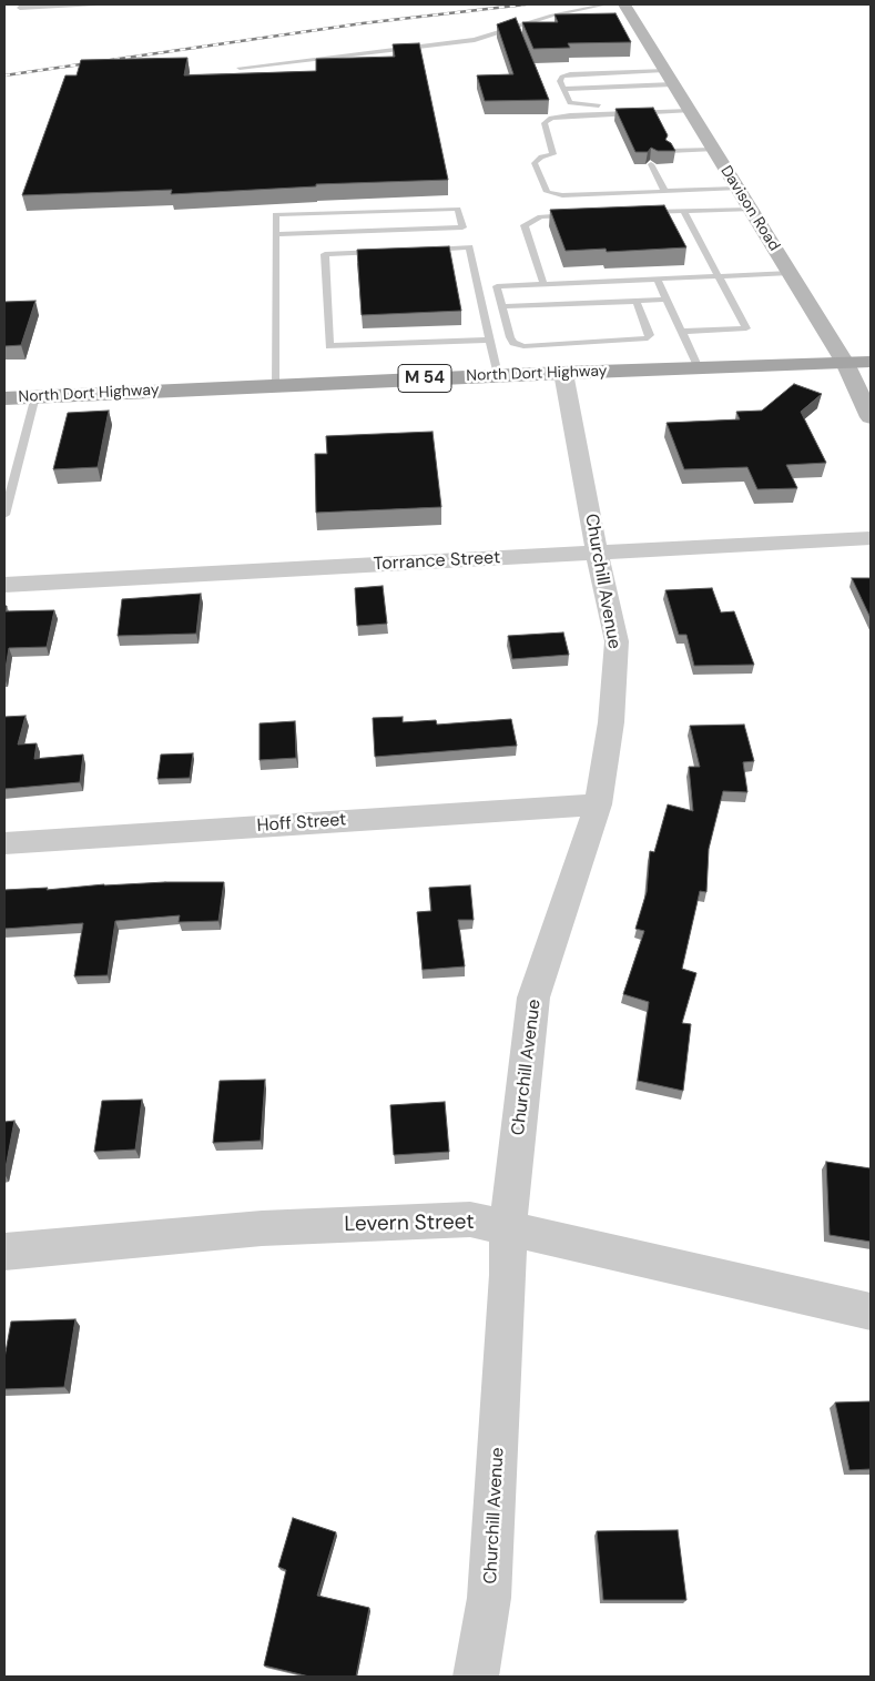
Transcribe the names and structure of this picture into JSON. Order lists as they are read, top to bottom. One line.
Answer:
{"streets":{"main road":["Davison Road","North Dort Highway","M 54"],"street":["Torrance Street","Churchill Avenue","Hoff Street","Levern Street"]},"crossings":[["Davison Road","North Dort Highway"],["North Dort Highway","Churchill Avenue"],["Torrance Street","Churchill Avenue"],["Churchill Avenue","Hoff Street"],["Churchill Avenue","Levern Street"]]}
